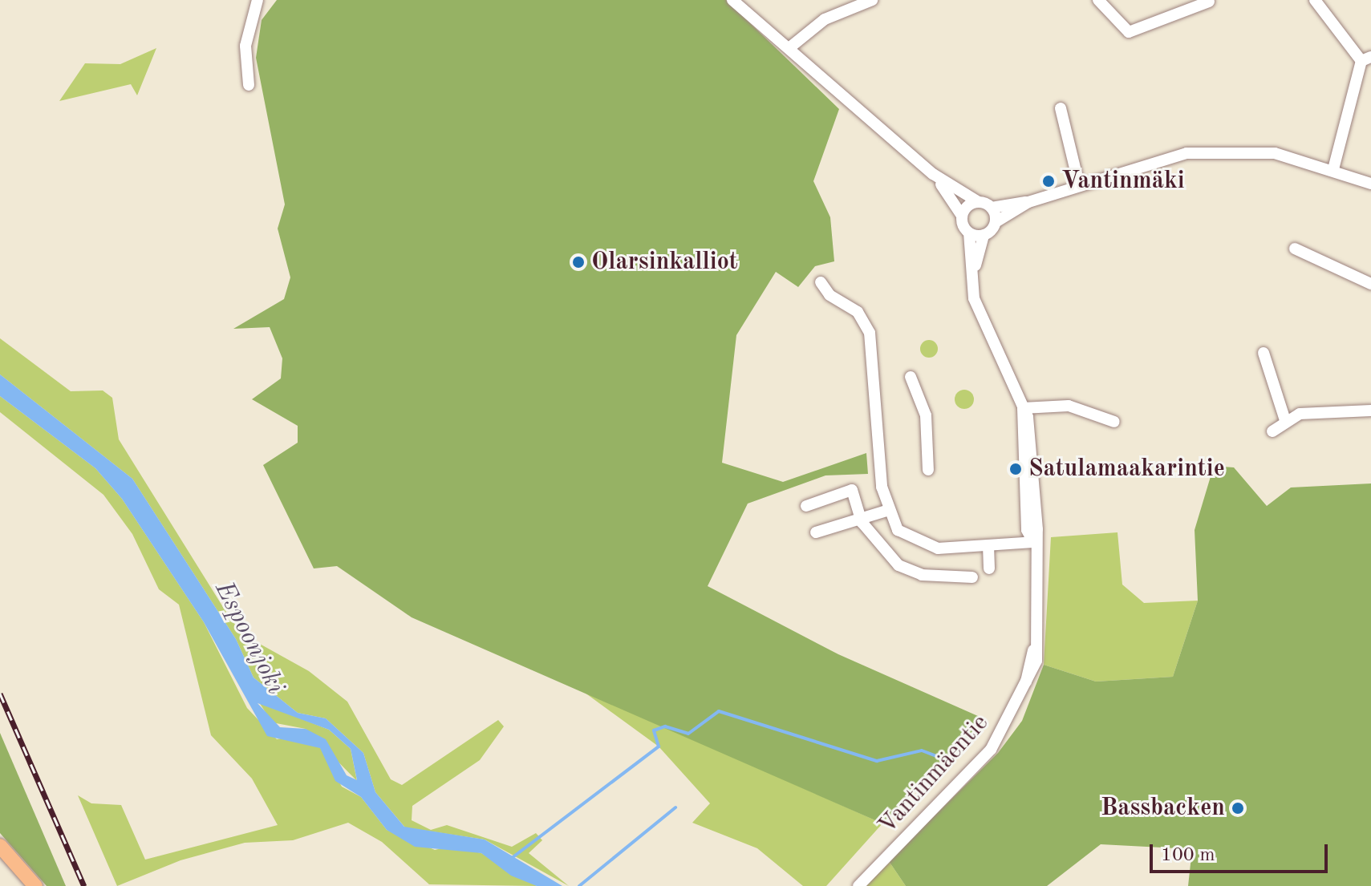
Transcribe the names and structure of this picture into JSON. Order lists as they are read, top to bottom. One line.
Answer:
{"streets":{"street":["Vantinmäentie"]},"water":["Espoonjoki"],"places":["Vantinmäki","Olarsinkalliot","Satulamaakarintie","Bassbacken"],"scale_bar":"100 m"}
